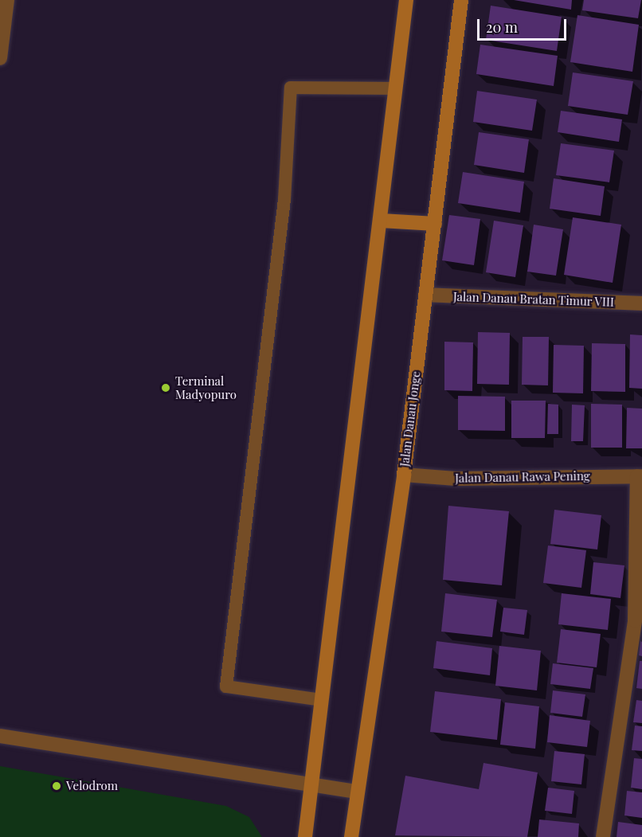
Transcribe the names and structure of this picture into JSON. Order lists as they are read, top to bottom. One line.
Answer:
{"streets":{"main road":["Jalan Danau Jonge"],"street":["Jalan Danau Bratan Timur VIII","Jalan Danau Rawa Pening"]},"crossings":[["Jalan Danau Bratan Timur VIII","Jalan Danau Jonge"],["Jalan Danau Jonge","Jalan Danau Rawa Pening"]],"places":["Terminal Madyopuro","Velodrom"],"scale_bar":"20 m"}
